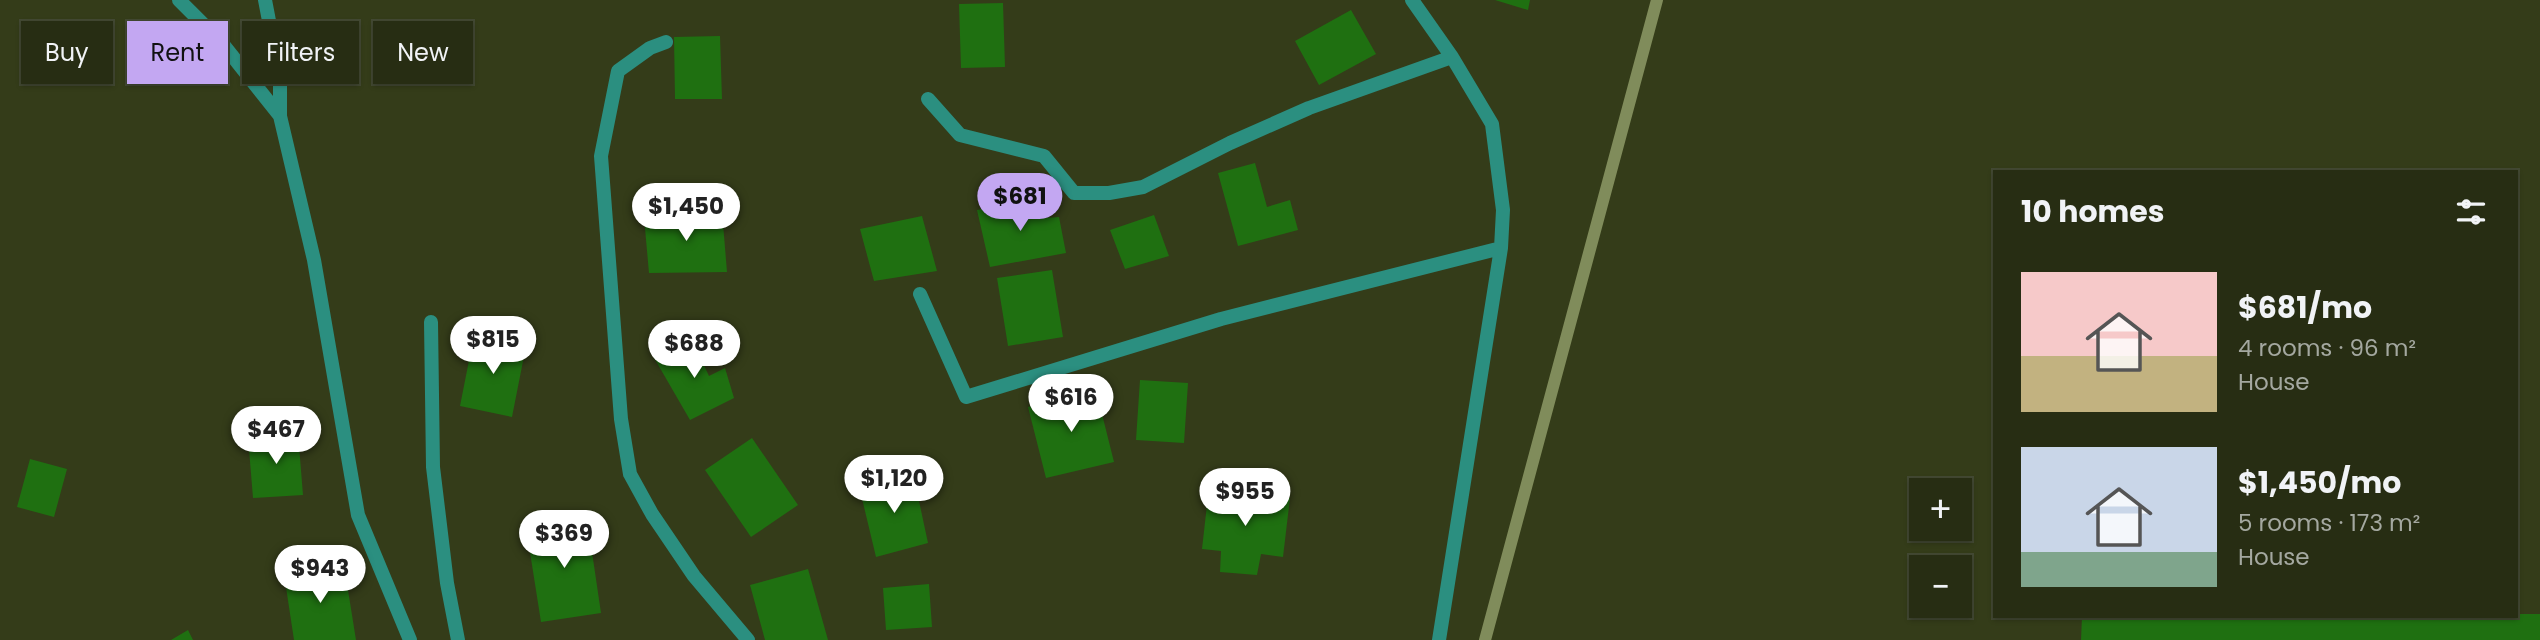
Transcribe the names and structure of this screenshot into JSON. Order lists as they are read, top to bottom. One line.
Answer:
{"page":{"chip":["Buy","Rent","Filters","New"],"heading":"10 homes","price":["$681","$1,450","$815","$688","$616","$467","$1,120","$955","$369","$943"],"list":[{"name":"$681/mo","note":"4 rooms · 96 m² · House"},{"name":"$1,450/mo","note":"5 rooms · 173 m² · House"}],"map_buttons":["+","−"]}}
